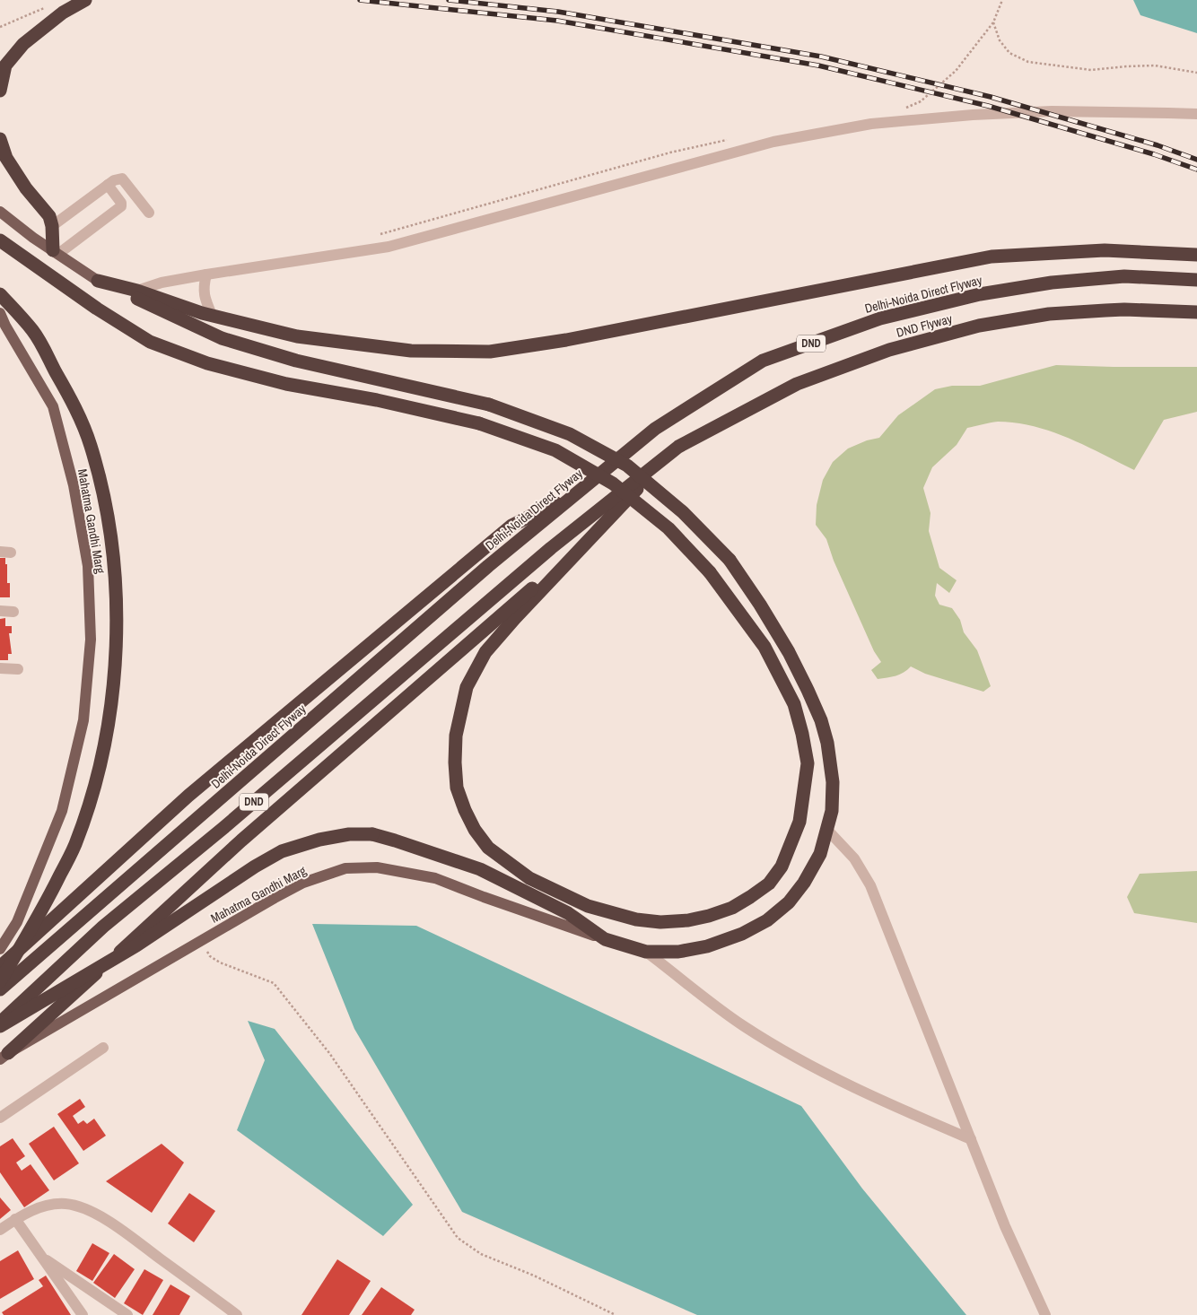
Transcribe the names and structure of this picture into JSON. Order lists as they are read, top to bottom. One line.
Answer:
{"streets":{"highway":["Delhi-Noida Direct Flyway","DND Flyway","DND"],"main road":["Mahatma Gandhi Marg"]},"crossings":[["DND Flyway","DND"]]}
